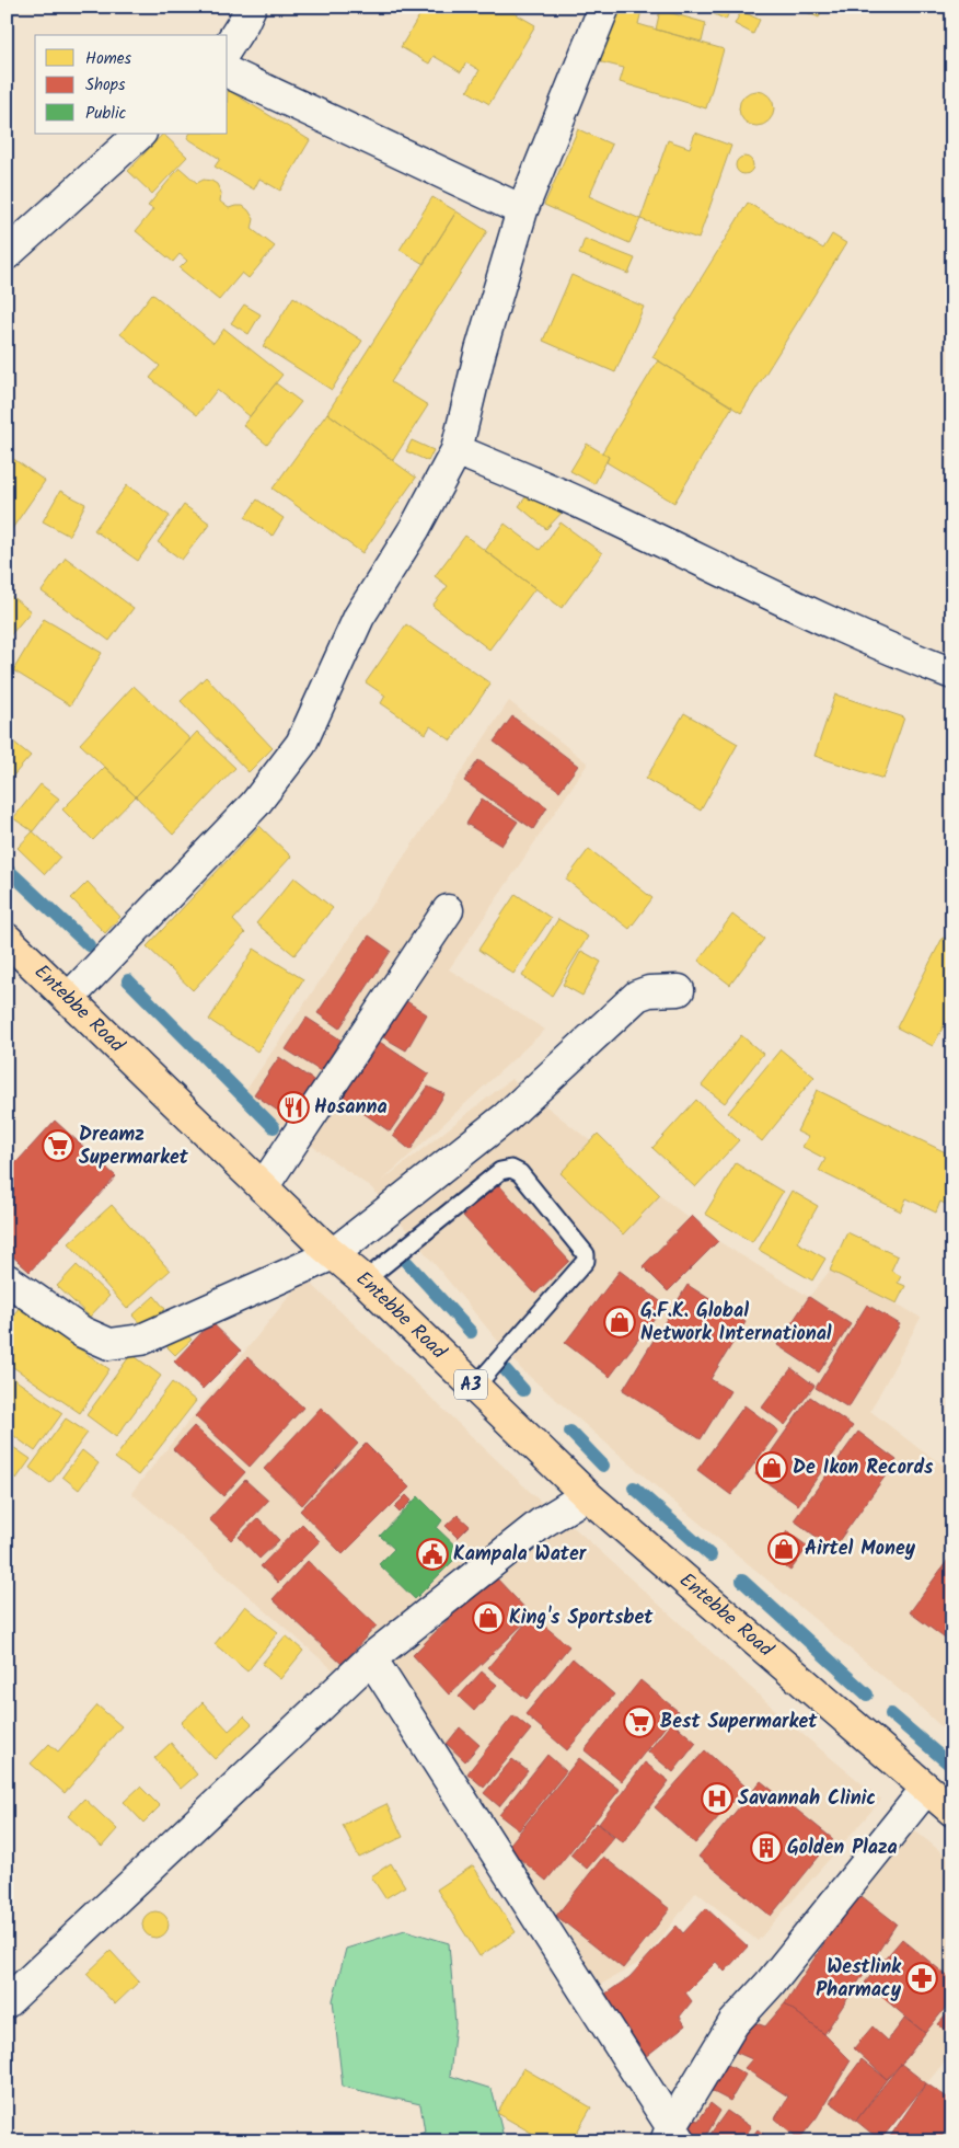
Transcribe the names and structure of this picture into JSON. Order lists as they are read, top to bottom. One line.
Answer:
{"streets":{"main road":["Entebbe Road","A3"]},"places":{"restaurant":["Hosanna"],"supermarket":["Dreamz Supermarket","Best Supermarket"],"shop":["G.F.K. Global Network International","De Ikon Records","Airtel Money","King's Sportsbet"],"public building":["Kampala Water"],"hospital":["Savannah Clinic"],"building":["Golden Plaza"],"pharmacy":["Westlink Pharmacy"]},"legend":["Homes","Shops","Public"]}
